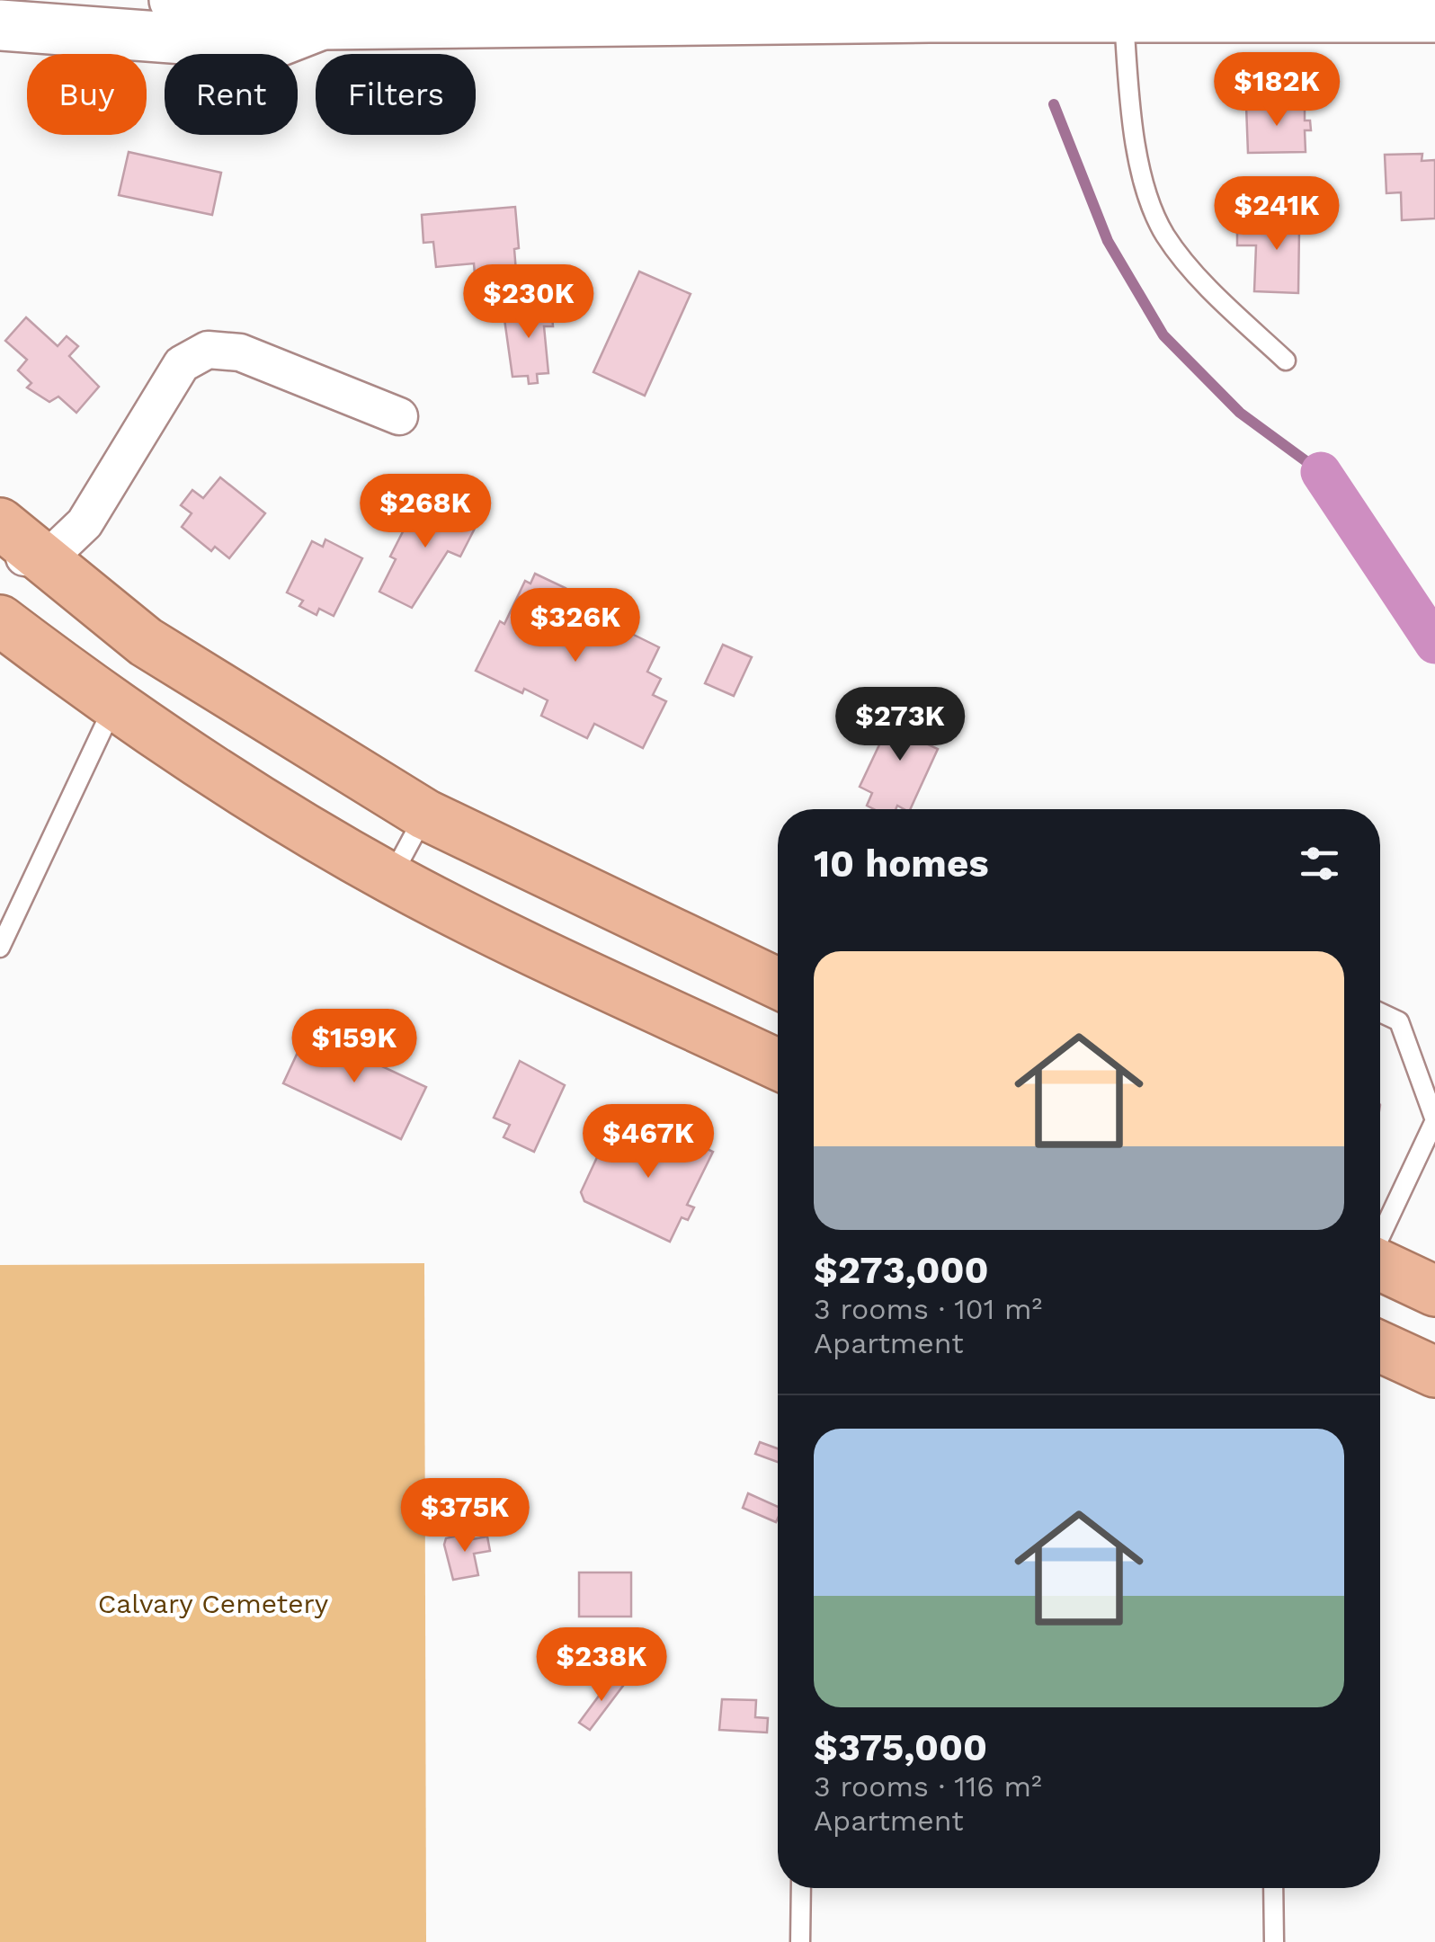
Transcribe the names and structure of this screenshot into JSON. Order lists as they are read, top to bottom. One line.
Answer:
{"parks":["Calvary Cemetery"],"page":{"price":["$182K","$241K","$230K","$268K","$326K","$273K","$159K","$467K","$375K","$238K"],"chip":["Buy","Rent","Filters"],"heading":"10 homes","list":[{"name":"$273,000","note":"3 rooms · 101 m² · Apartment"},{"name":"$375,000","note":"3 rooms · 116 m² · Apartment"}]}}
